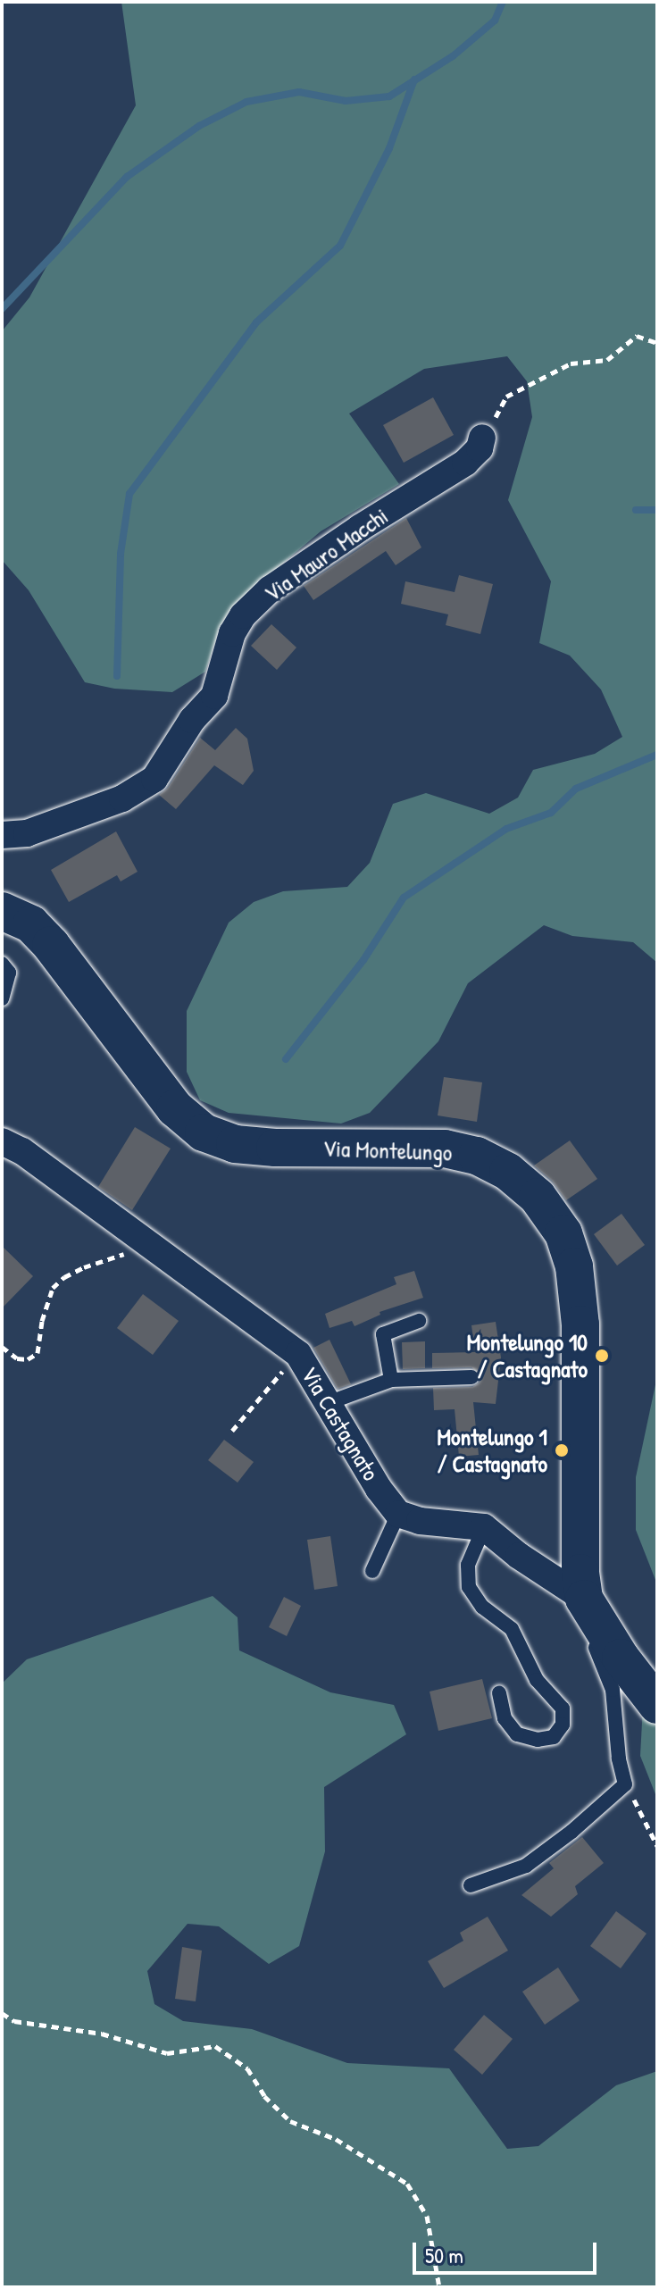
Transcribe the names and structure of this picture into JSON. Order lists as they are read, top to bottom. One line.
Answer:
{"streets":{"street":["Via Mauro Macchi","Via Montelungo","Via Castagnato"]},"places":["Montelungo 10 / Castagnato","Montelungo 1 / Castagnato"],"scale_bar":"50 m"}
